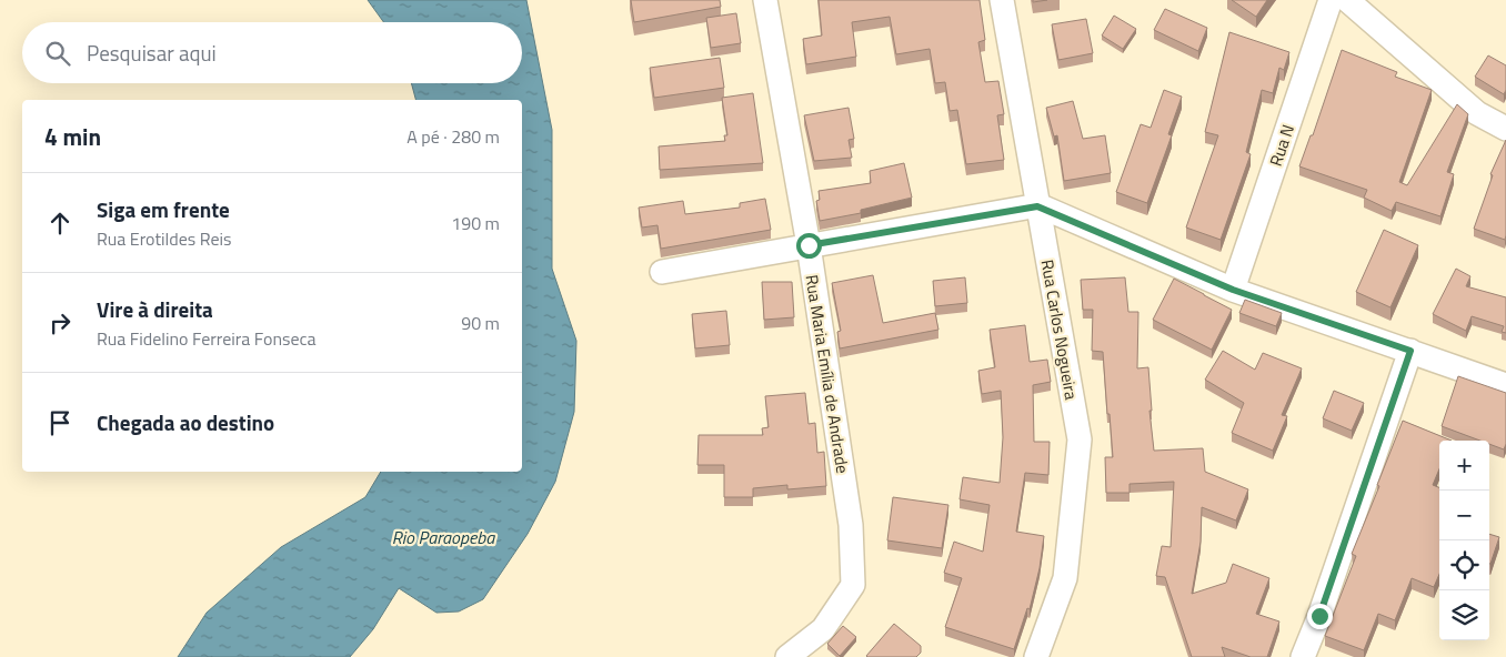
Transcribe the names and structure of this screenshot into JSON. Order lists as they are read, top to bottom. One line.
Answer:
{"streets":{"street":["Rua N","Rua Carlos Nogueira","Rua Maria Emília de Andrade"]},"water":["Rio Paraopeba"],"page":{"search":"Pesquisar aqui","heading":["4 min","A pé · 280 m"],"list":[["Siga em frente","Rua Erotildes Reis","190 m"],["Vire à direita","Rua Fidelino Ferreira Fonseca","90 m"],"Chegada ao destino"],"map_buttons":["+","−"]}}
